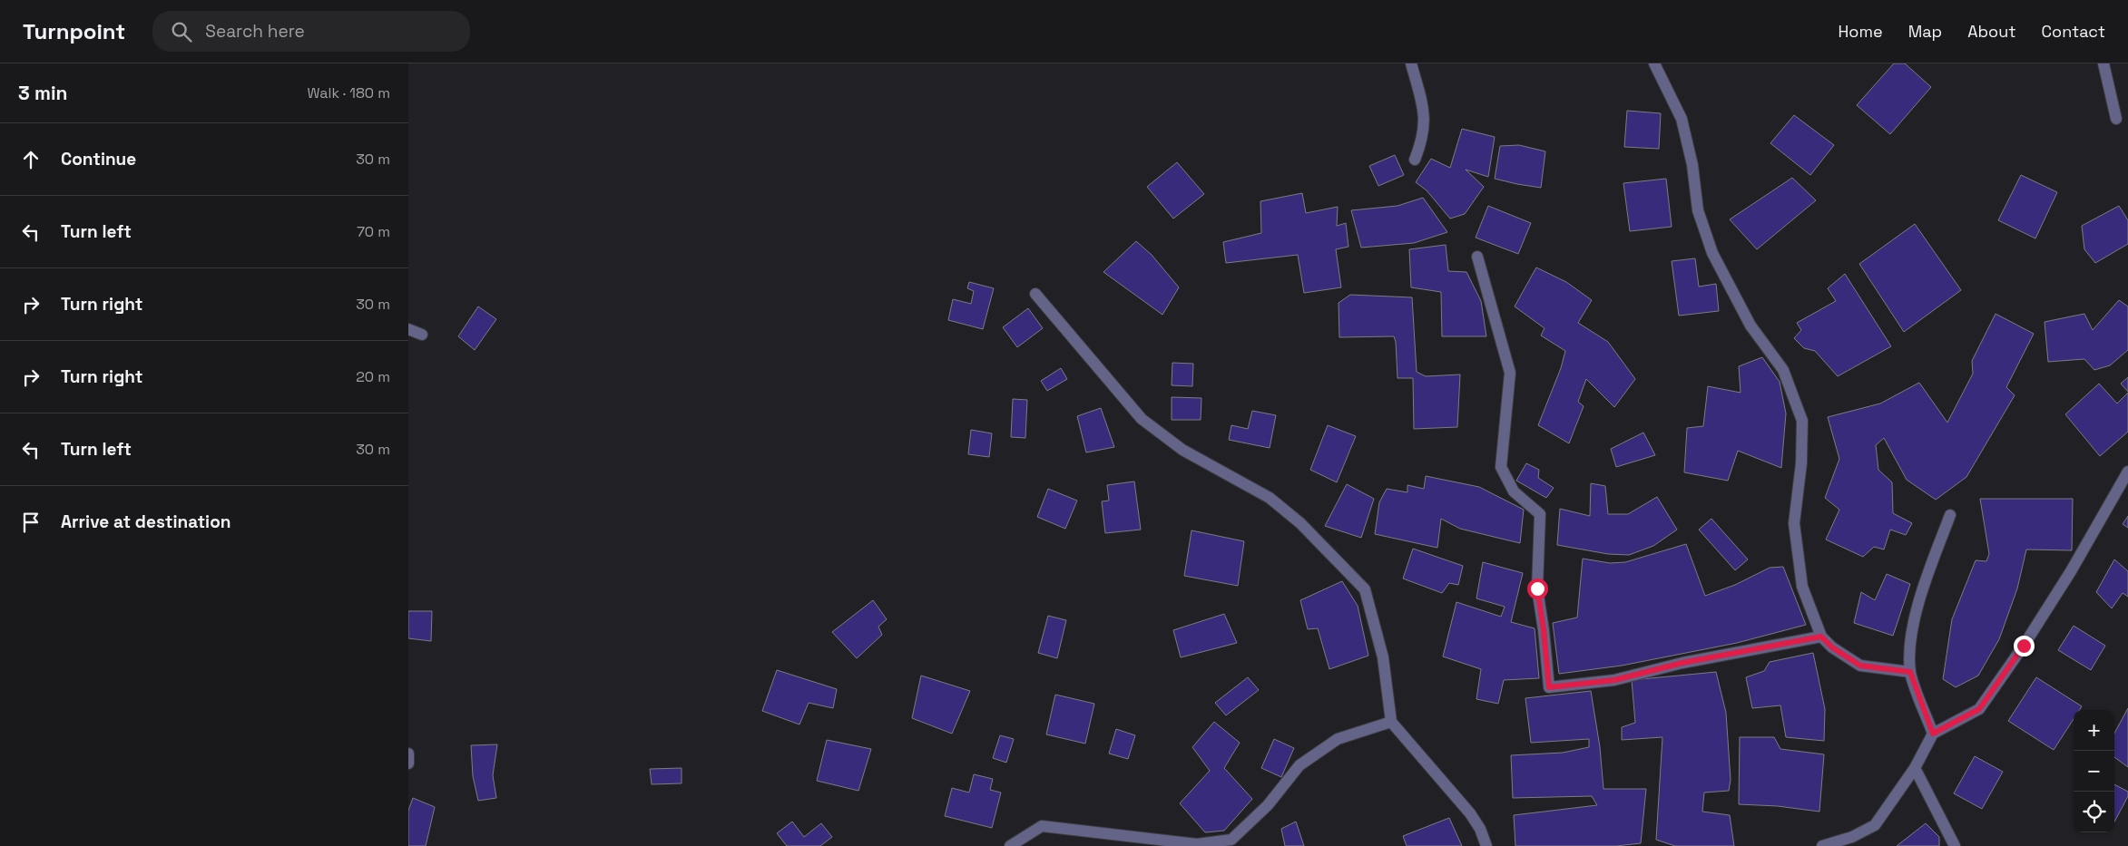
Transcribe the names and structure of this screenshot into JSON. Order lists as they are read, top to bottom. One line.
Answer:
{"page":{"header":"Turnpoint","search":"Search here","nav":["Home","Map","About","Contact"],"heading":["3 min","Walk · 180 m"],"list":[["Continue","30 m"],["Turn left","70 m"],["Turn right","30 m"],["Turn right","20 m"],["Turn left","30 m"],"Arrive at destination"],"map_buttons":["+","−"]}}
